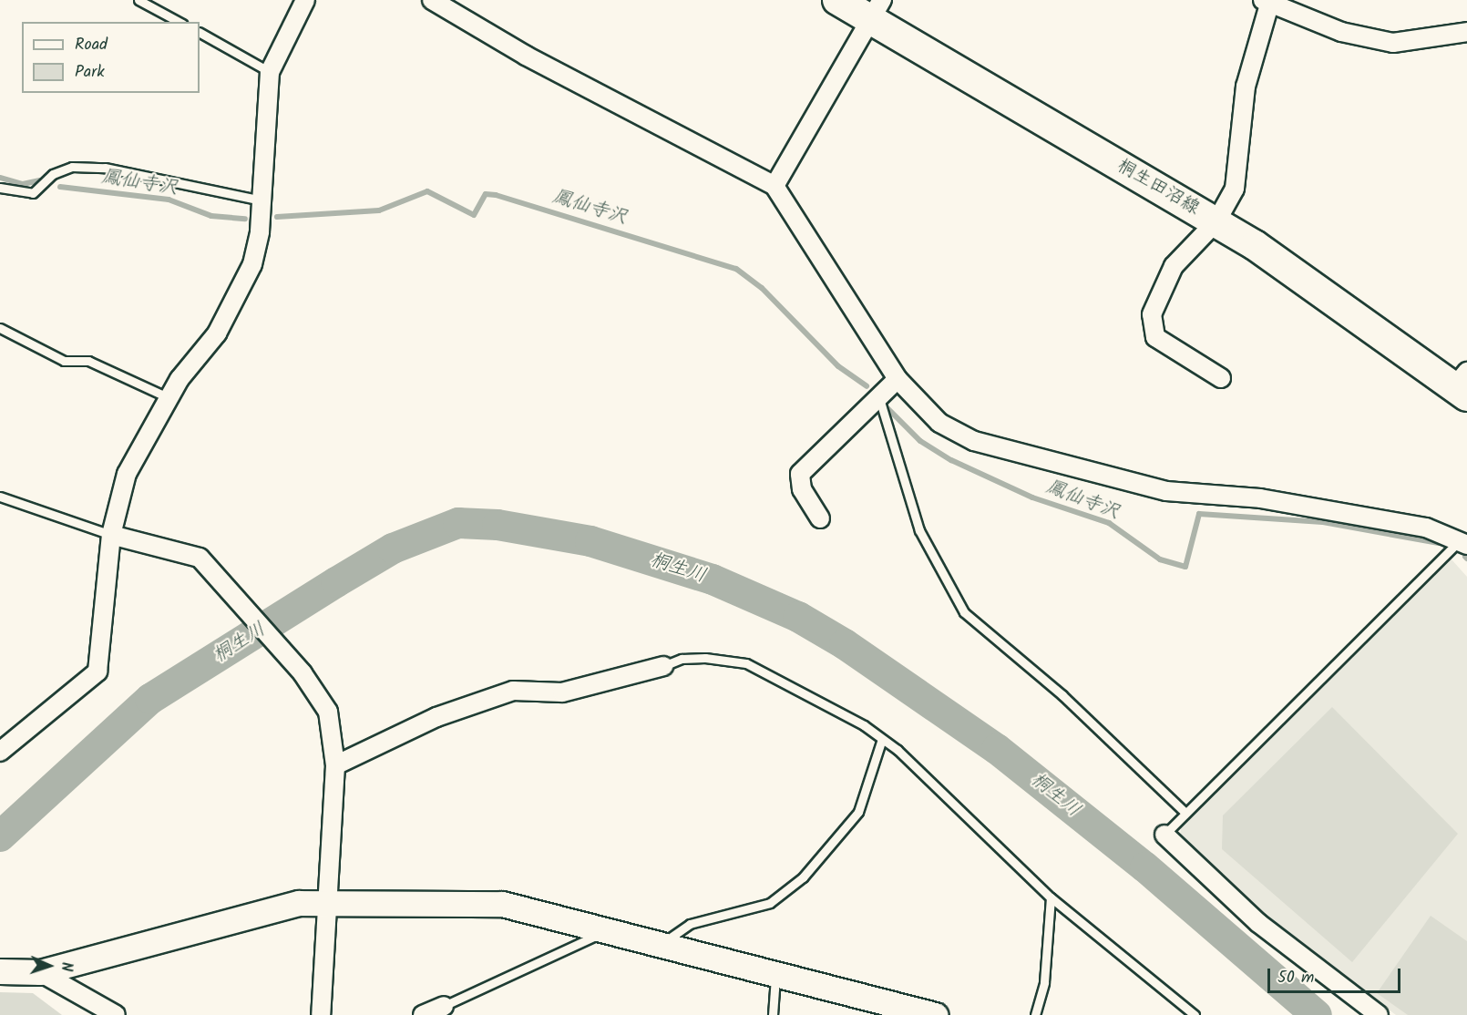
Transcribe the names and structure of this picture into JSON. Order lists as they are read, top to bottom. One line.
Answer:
{"streets":{"main road":["桐生田沼線"]},"water":["鳳仙寺沢","桐生川"],"legend":["Road","Park"],"scale_bar":"50 m","north":"right"}
